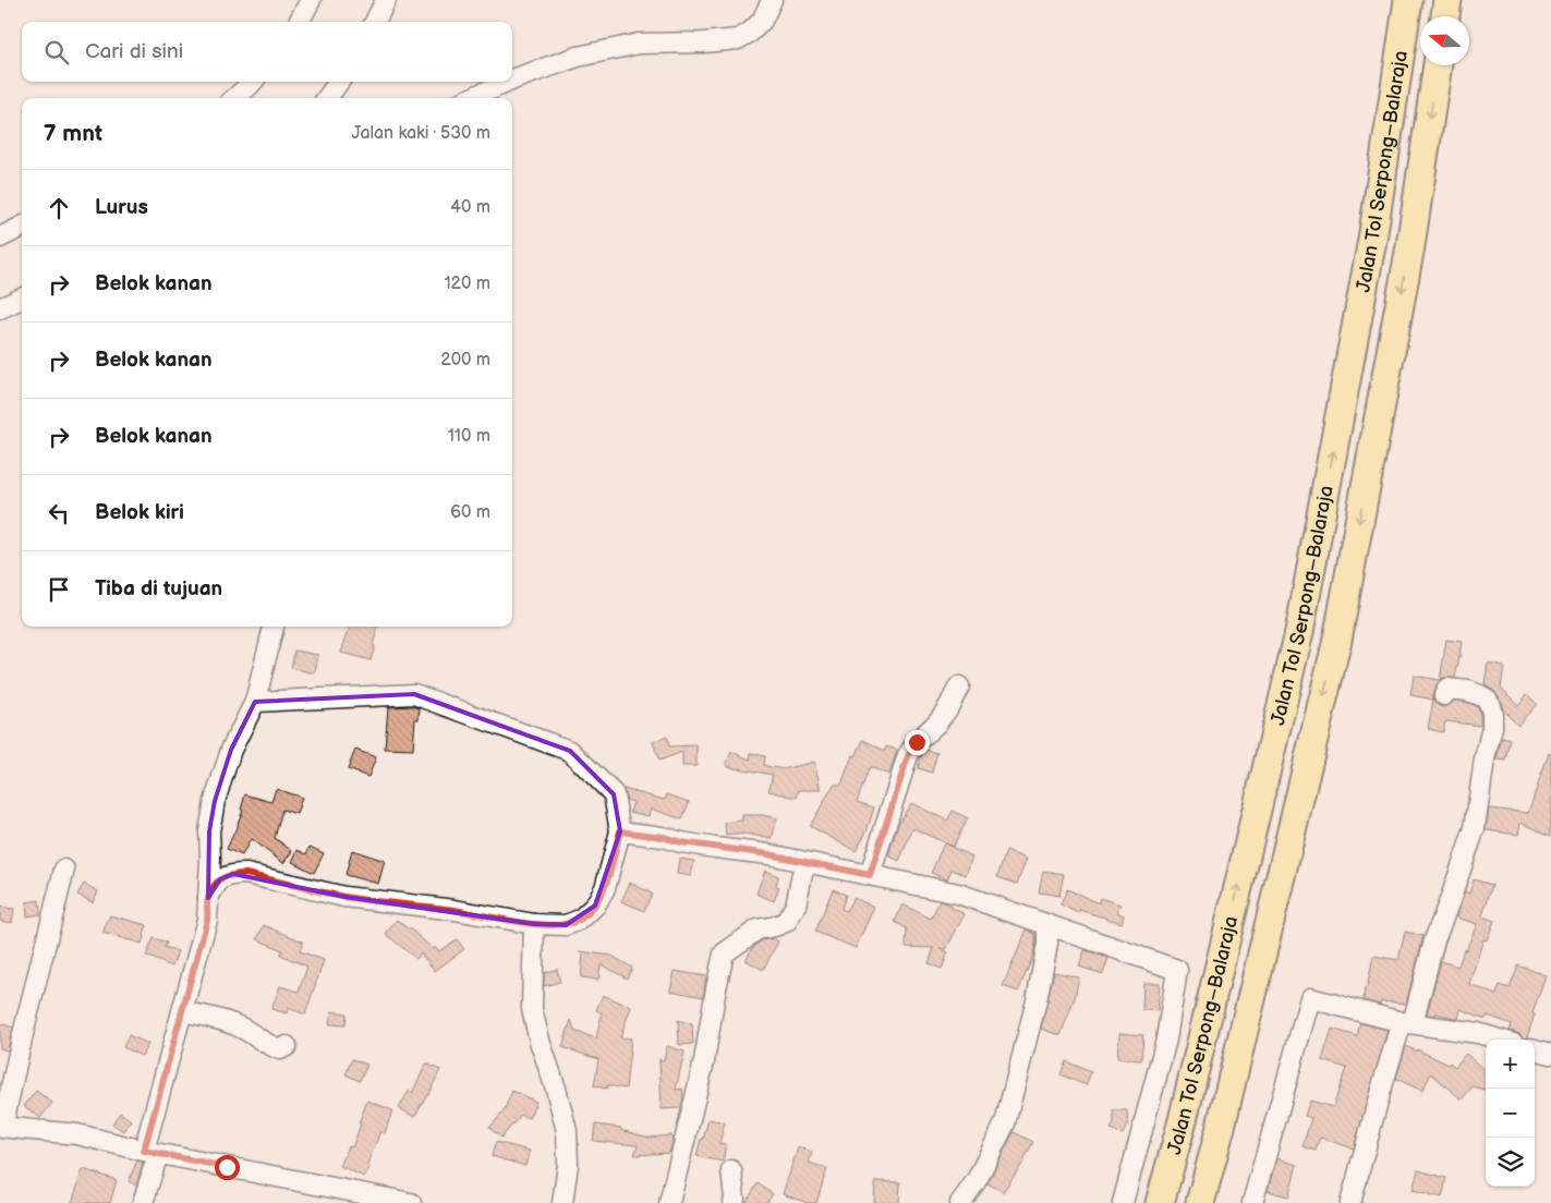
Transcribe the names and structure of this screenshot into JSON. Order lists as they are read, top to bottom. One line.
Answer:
{"streets":{"highway":["Jalan Tol Serpong–Balaraja"]},"north":"left","page":{"search":"Cari di sini","heading":["7 mnt","Jalan kaki · 530 m"],"list":[["Lurus","40 m"],["Belok kanan","120 m"],["Belok kanan","200 m"],["Belok kanan","110 m"],["Belok kiri","60 m"],"Tiba di tujuan"],"map_buttons":["+","−"]}}
